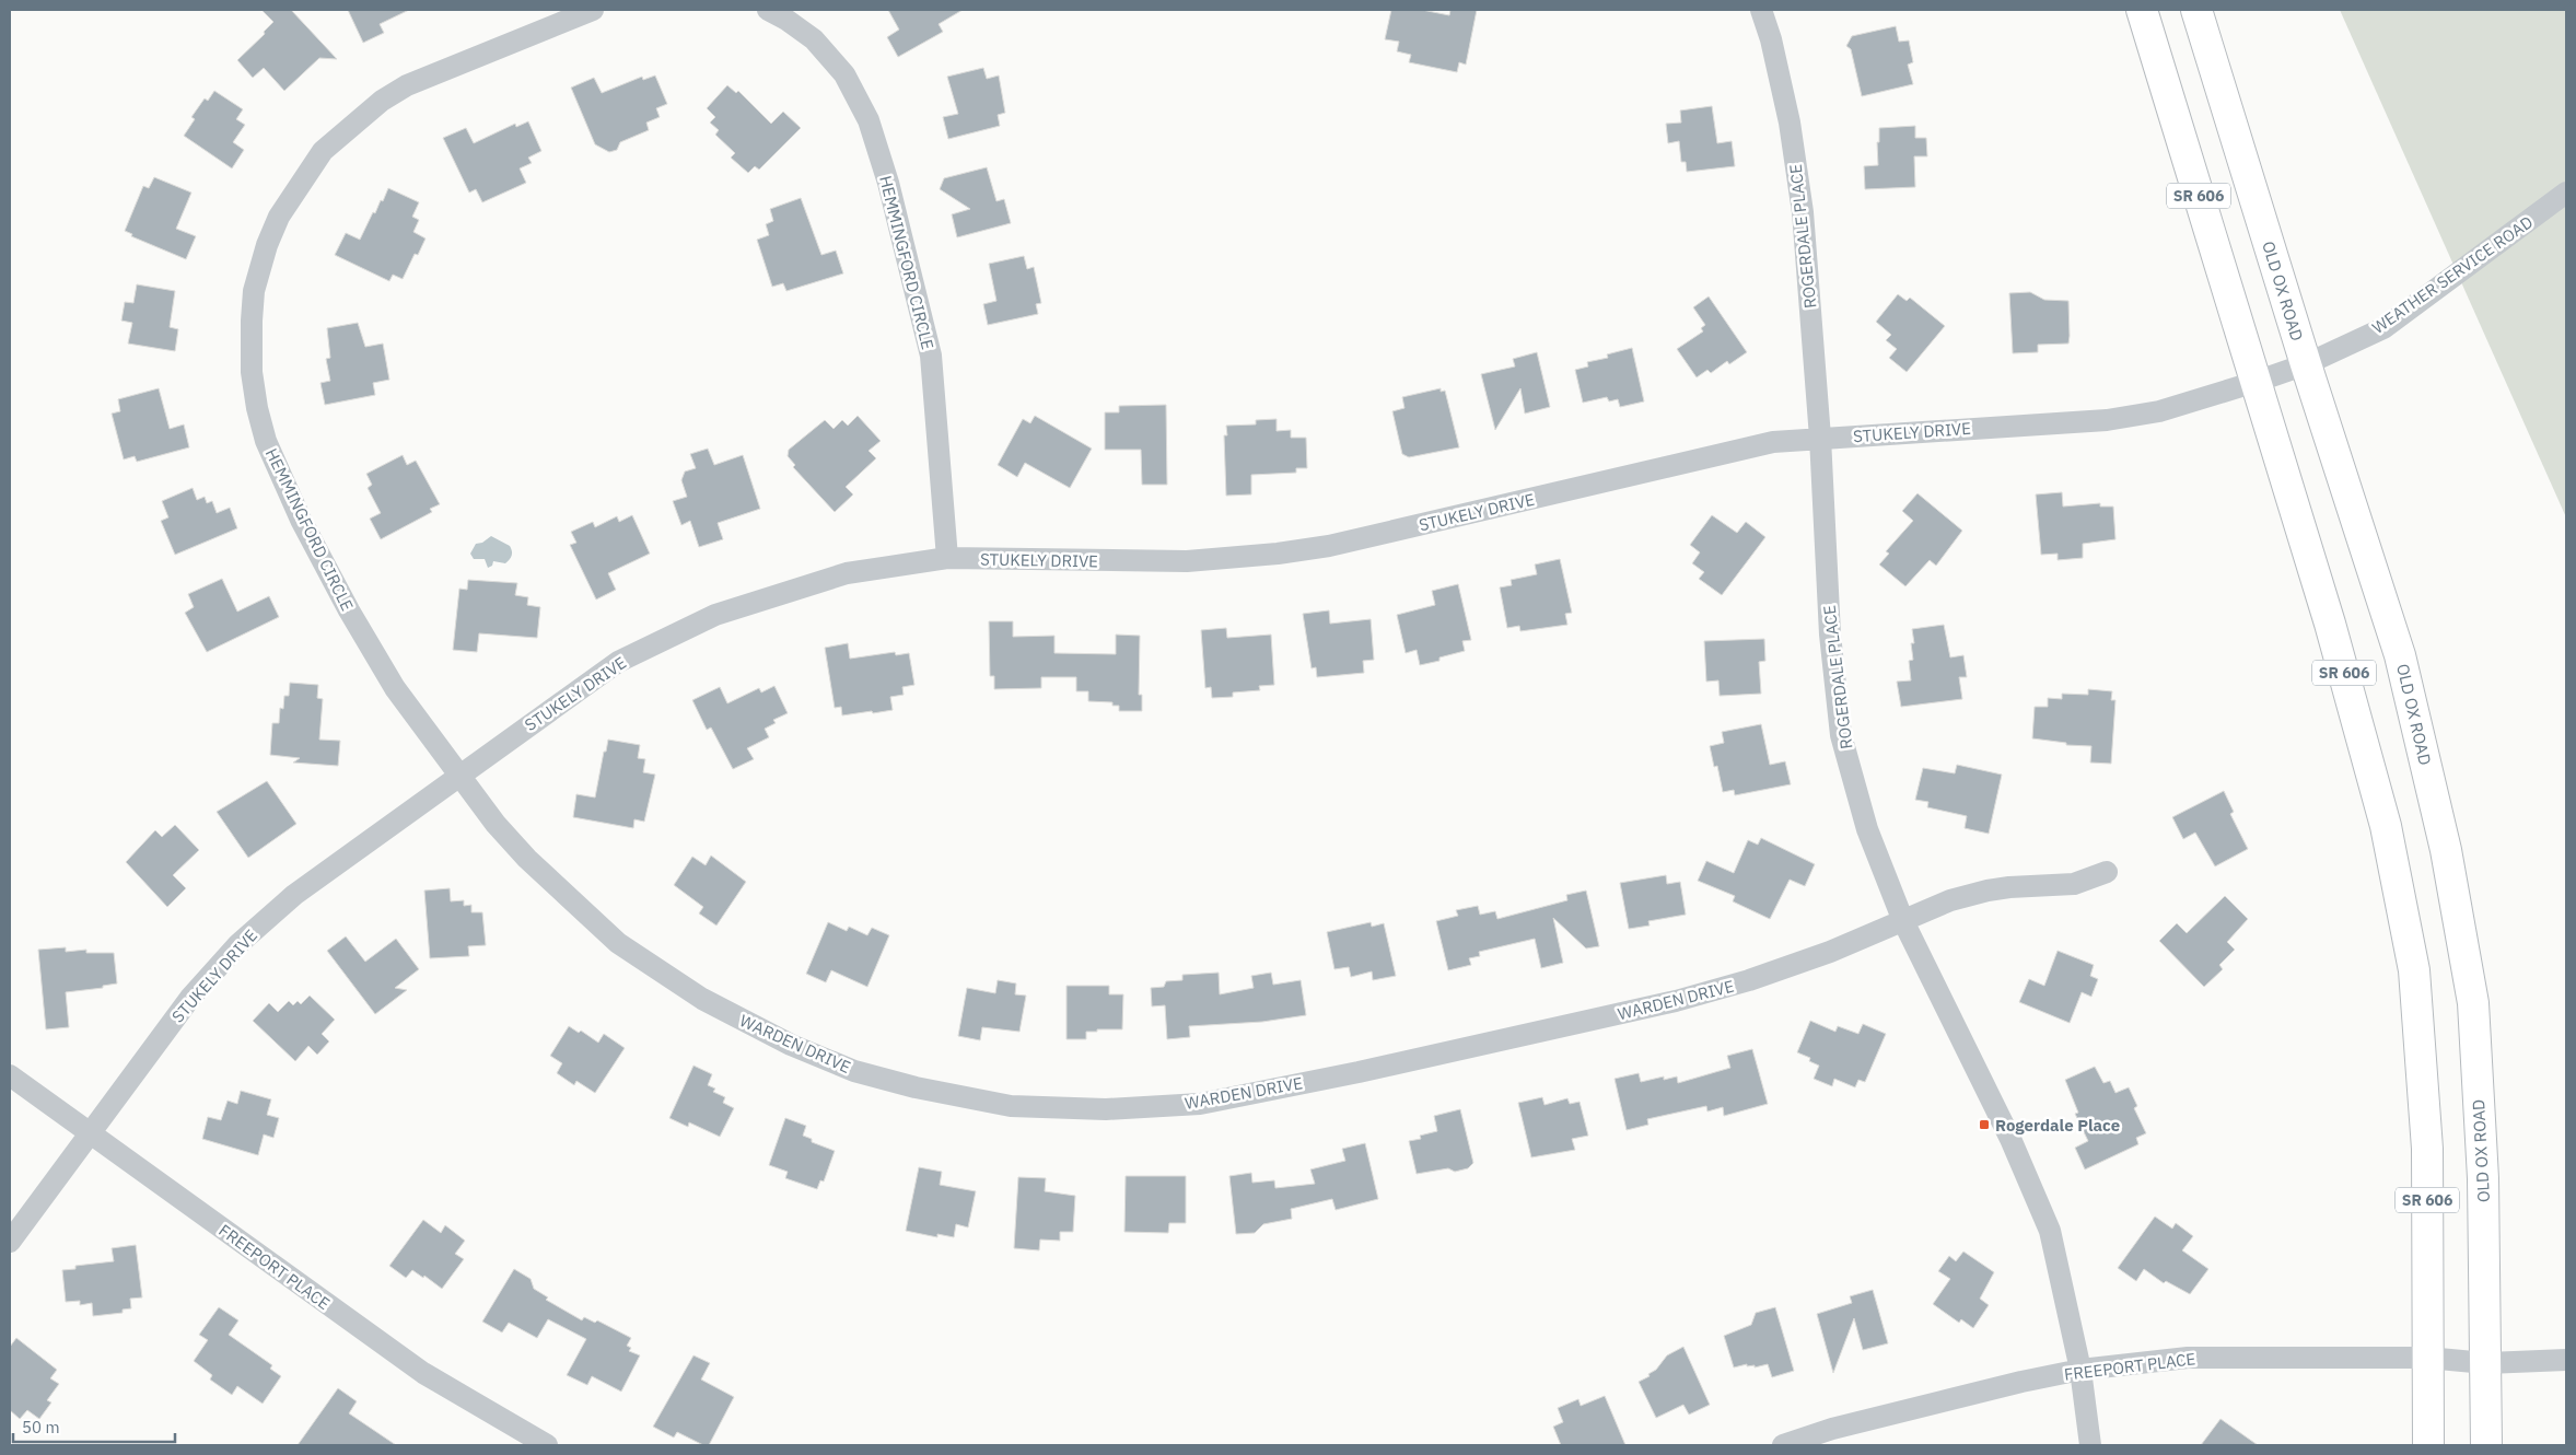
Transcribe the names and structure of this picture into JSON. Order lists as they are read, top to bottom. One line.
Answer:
{"streets":{"main road":["SR 606","OLD OX ROAD"],"street":["ROGERDALE PLACE","HEMMINGFORD CIRCLE","WEATHER SERVICE ROAD","STUKELY DRIVE","WARDEN DRIVE","FREEPORT PLACE"]},"crossings":[["SR 606","STUKELY DRIVE"],["SR 606","FREEPORT PLACE"],["ROGERDALE PLACE","STUKELY DRIVE"],["ROGERDALE PLACE","WARDEN DRIVE"],["ROGERDALE PLACE","FREEPORT PLACE"],["HEMMINGFORD CIRCLE","STUKELY DRIVE"],["HEMMINGFORD CIRCLE","WARDEN DRIVE"],["WEATHER SERVICE ROAD","OLD OX ROAD"],["WEATHER SERVICE ROAD","STUKELY DRIVE"],["OLD OX ROAD","STUKELY DRIVE"],["OLD OX ROAD","FREEPORT PLACE"],["STUKELY DRIVE","WARDEN DRIVE"],["STUKELY DRIVE","FREEPORT PLACE"]],"places":{"transit":["Rogerdale Place"]},"scale_bar":"50 m"}
